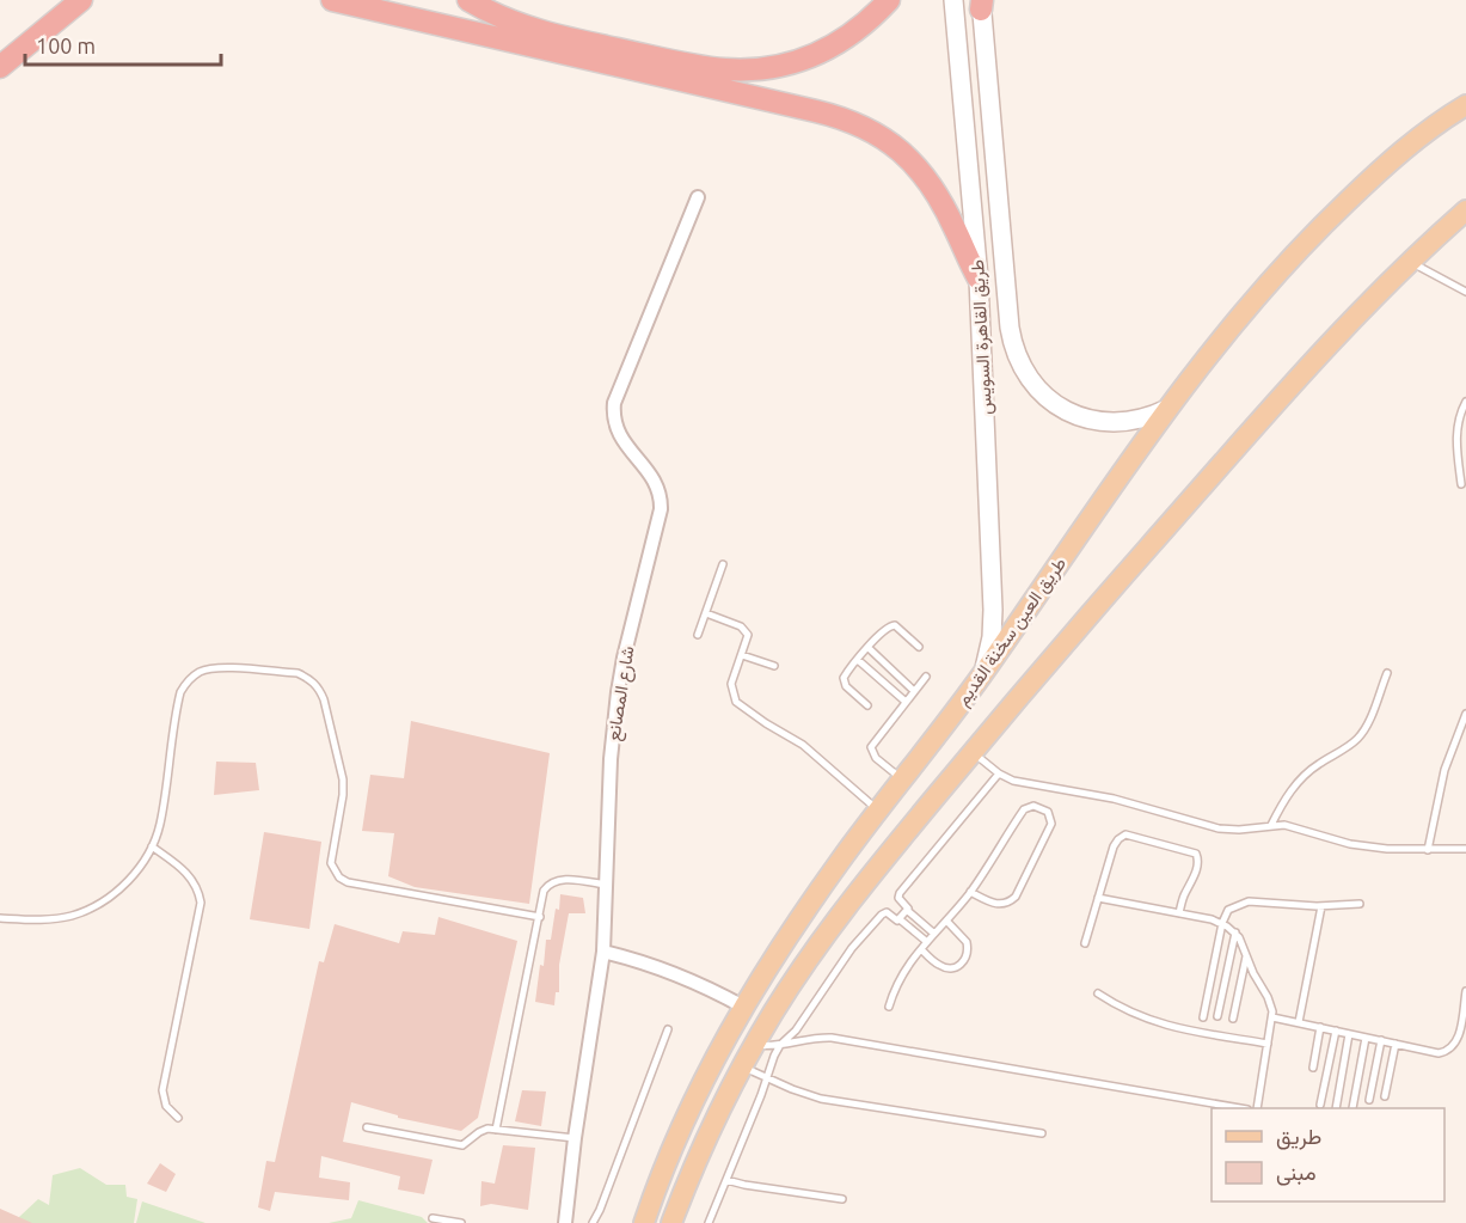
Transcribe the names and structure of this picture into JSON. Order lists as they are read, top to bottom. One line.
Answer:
{"streets":{"main road":["طريق القاهرة السويس","طريق العين سخنة القديم"],"street":["شارع المصانع"]},"crossings":[["طريق القاهرة السويس","طريق العين سخنة القديم"]],"legend":["طريق","مبنى"],"scale_bar":"100 m"}
